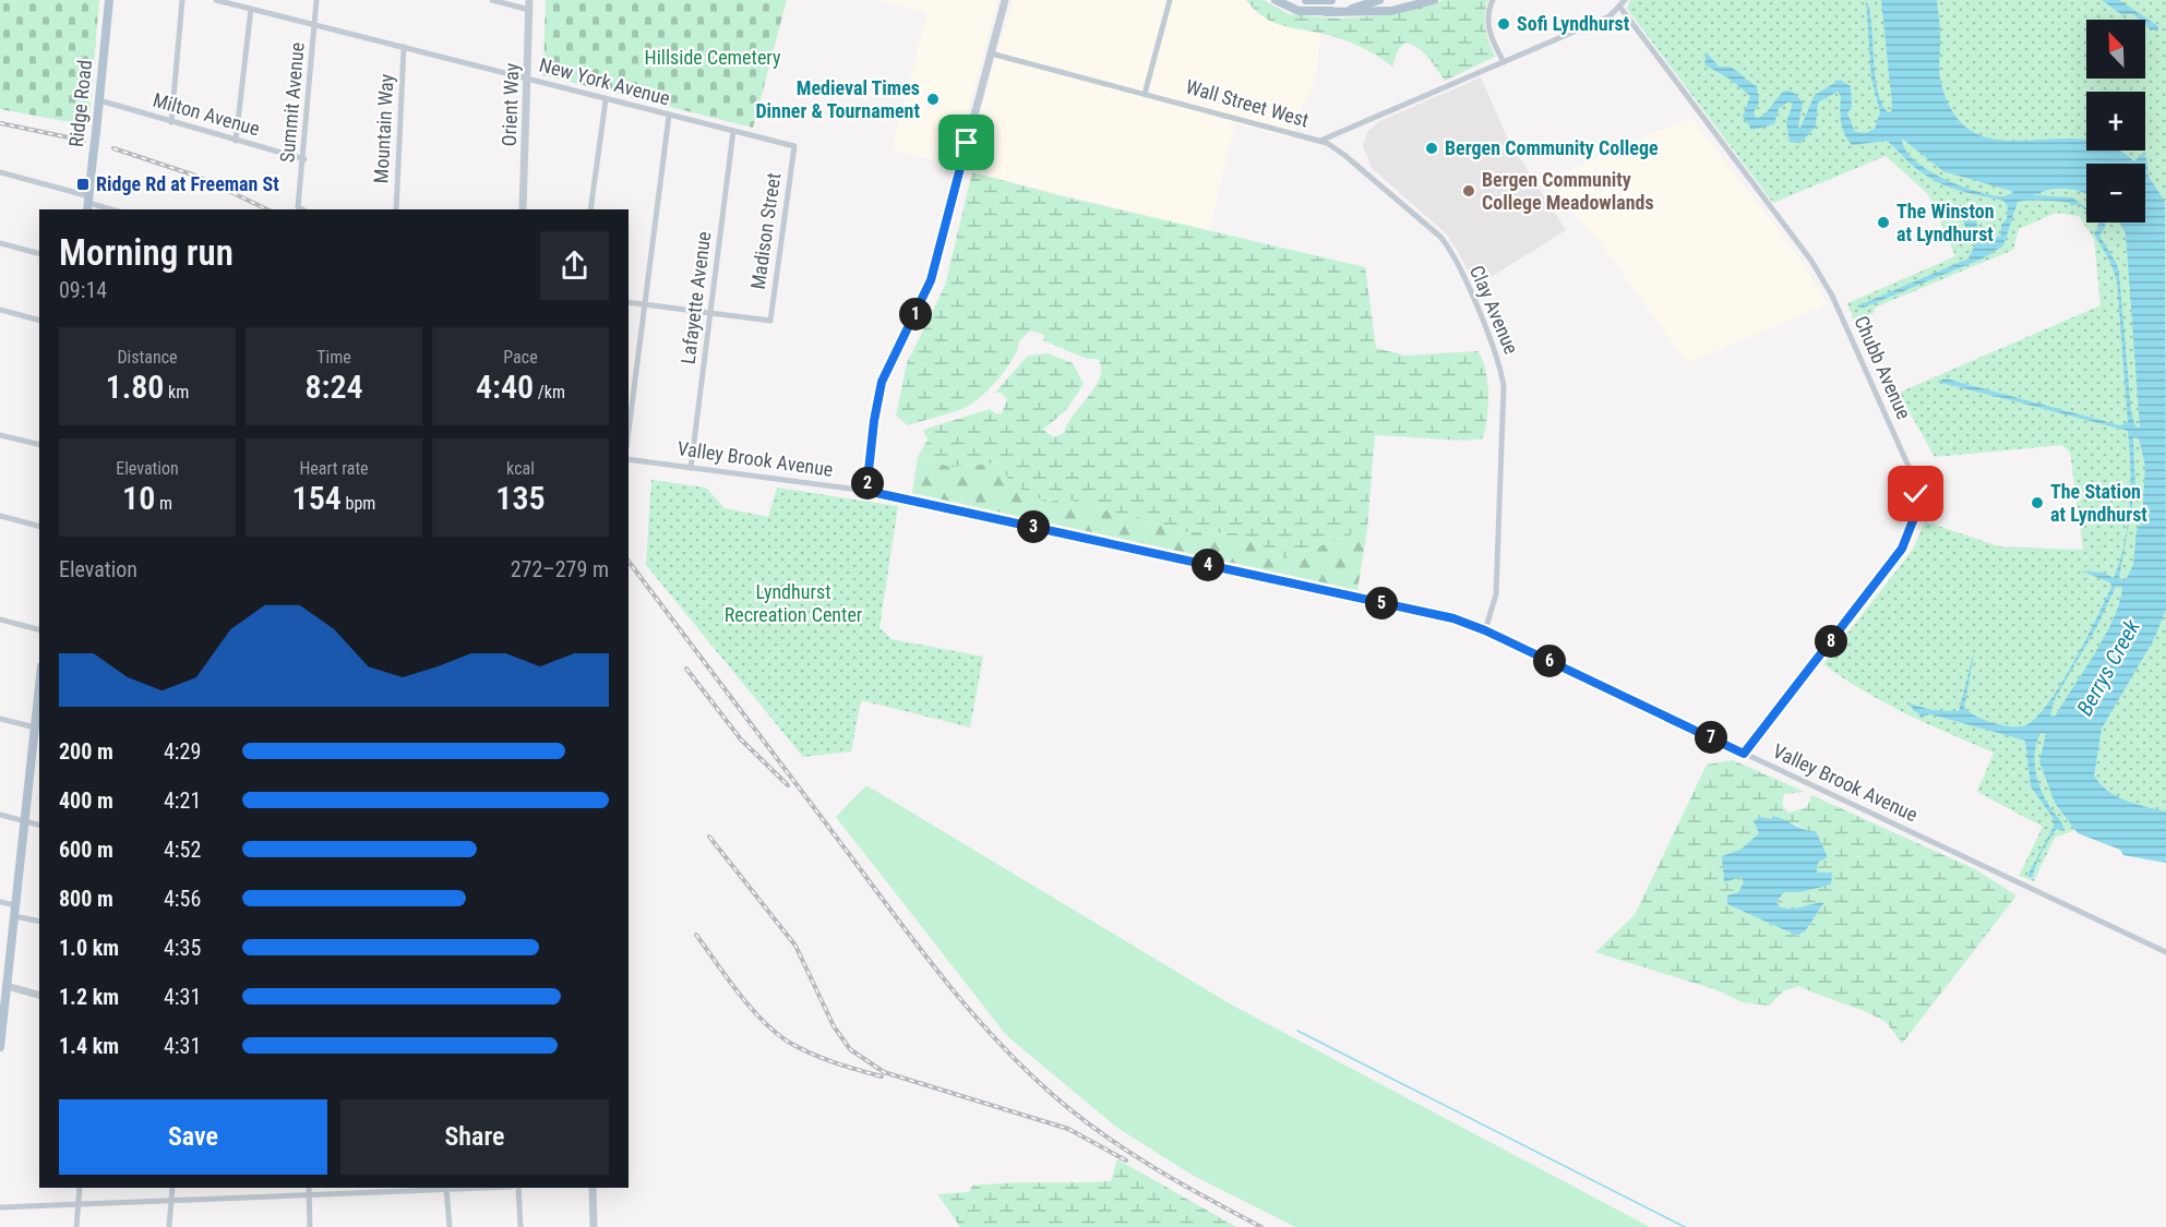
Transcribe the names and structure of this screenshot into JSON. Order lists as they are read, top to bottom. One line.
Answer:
{"streets":{"main road":["Ridge Road"],"street":["New York Avenue","Summit Avenue","Wall Street West","Orient Way","Milton Avenue","Mountain Way","Madison Street","Lafayette Avenue","Clay Avenue","Chubb Avenue","Valley Brook Avenue"]},"crossings":[["New York Avenue","Summit Avenue"],["New York Avenue","Orient Way"],["New York Avenue","Mountain Way"],["New York Avenue","Madison Street"],["New York Avenue","Lafayette Avenue"],["Summit Avenue","Milton Avenue"],["Ridge Road","Milton Avenue"],["Wall Street West","Clay Avenue"],["Wall Street West","Chubb Avenue"],["Madison Street","Lafayette Avenue"],["Lafayette Avenue","Valley Brook Avenue"],["Clay Avenue","Valley Brook Avenue"],["Chubb Avenue","Valley Brook Avenue"]],"water":["Berrys Creek"],"parks":["Hillside Cemetery","Lyndhurst Recreation Center"],"places":{"other":["Sofi Lyndhurst","Medieval Times Dinner & Tournament","Bergen Community College","Bergen Community College Meadowlands","The Winston at Lyndhurst","The Station at Lyndhurst"],"transit":["Ridge Rd at Freeman St"]},"north":"top left","page":{"map_buttons":["+","−"],"heading":["Morning run","09:14"],"pins":["1","2","3","4","5","8","6","7"],"stats":[["Distance","1.80 km"],["Time","8:24"],["Pace","4:40 /km"],["Elevation","10 m"],["Heart rate","154 bpm"],["kcal","135"]],"chart":["Elevation","272–279 m"],"list":[{"name":"200 m","note":"4:29"},{"name":"400 m","note":"4:21"},{"name":"600 m","note":"4:52"},{"name":"800 m","note":"4:56"},{"name":"1.0 km","note":"4:35"},{"name":"1.2 km","note":"4:31"},{"name":"1.4 km","note":"4:31"}],"buttons":["Save","Share"]}}
